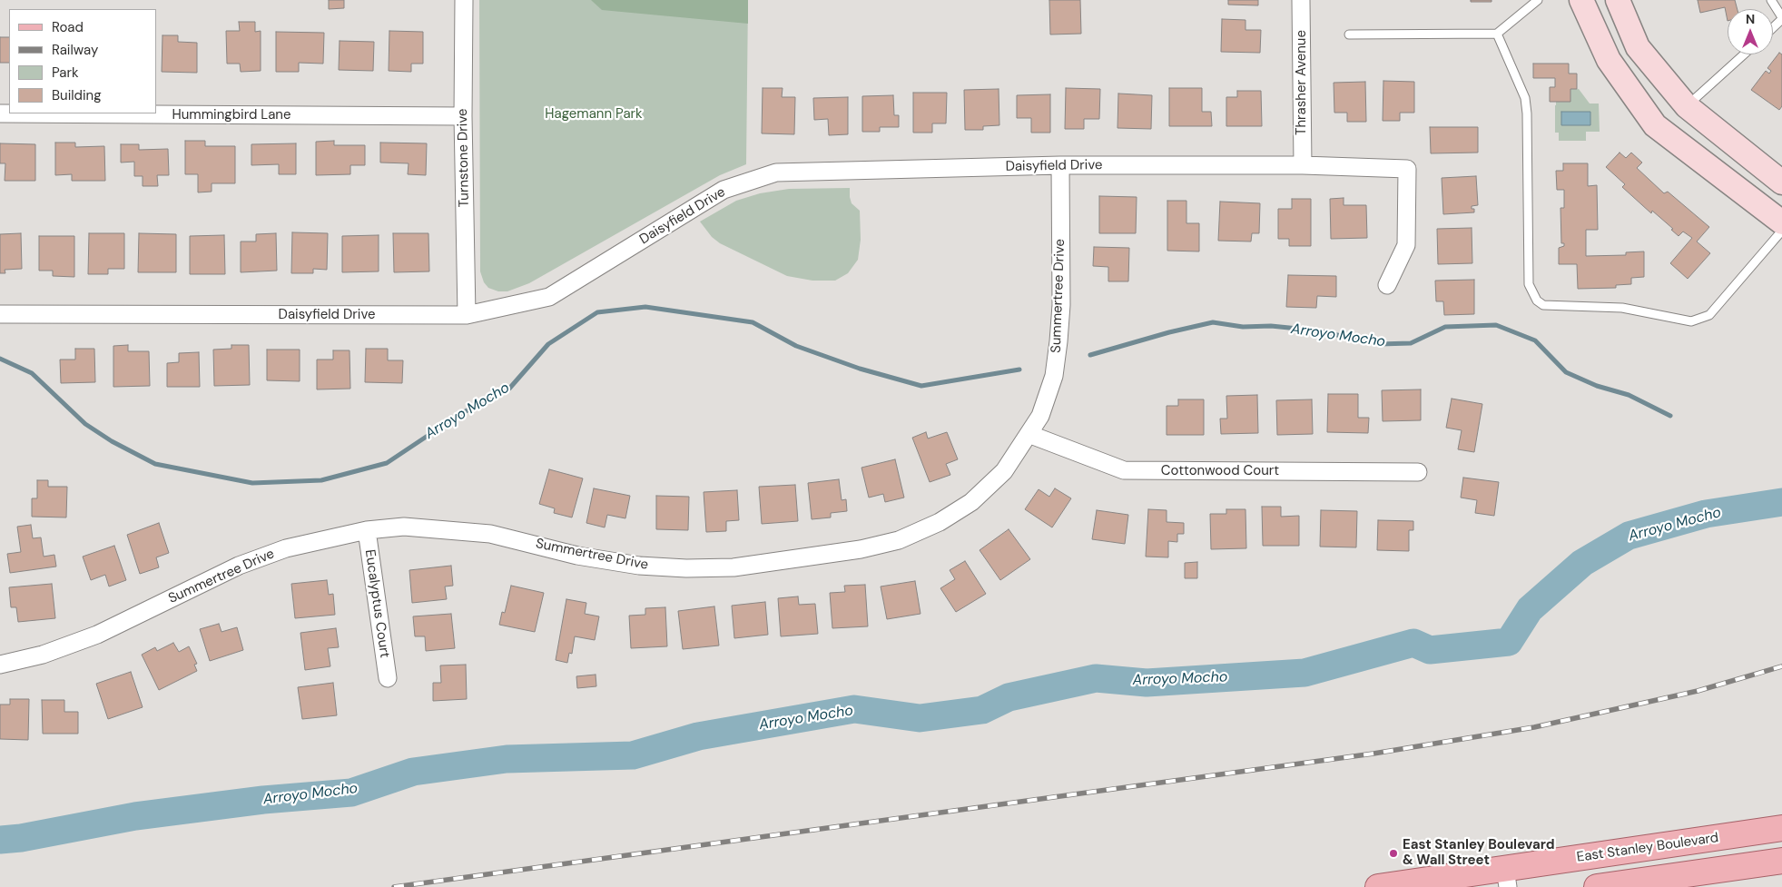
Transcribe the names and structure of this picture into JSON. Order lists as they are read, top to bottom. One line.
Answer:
{"streets":{"main road":["East Stanley Boulevard"],"street":["Thrasher Avenue","Hummingbird Lane","Turnstone Drive","Daisyfield Drive","Summertree Drive","Cottonwood Court","Eucalyptus Court"]},"crossings":[["Thrasher Avenue","Daisyfield Drive"],["Hummingbird Lane","Turnstone Drive"],["Turnstone Drive","Daisyfield Drive"],["Daisyfield Drive","Summertree Drive"],["Summertree Drive","Cottonwood Court"],["Summertree Drive","Eucalyptus Court"]],"water":["Arroyo Mocho"],"parks":["Hagemann Park"],"places":["East Stanley Boulevard & Wall Street"],"legend":["Road","Railway","Park","Building"],"north":"top"}
